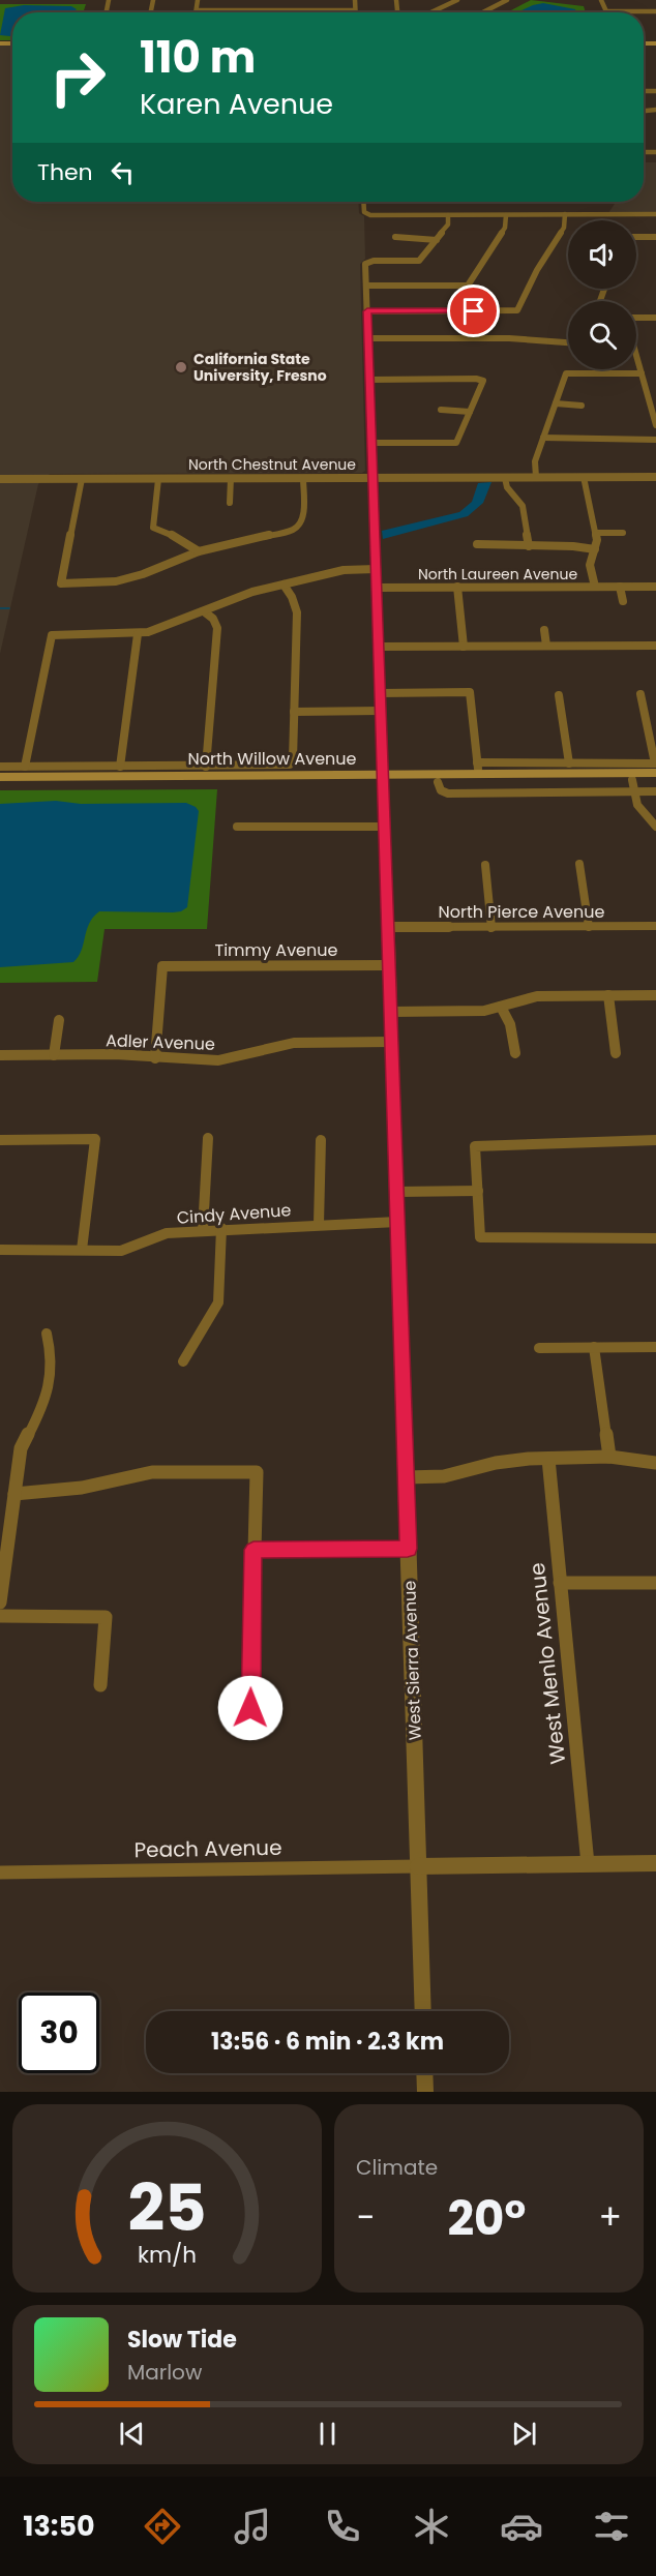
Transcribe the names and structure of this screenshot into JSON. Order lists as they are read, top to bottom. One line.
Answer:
{"streets":{"main road":["North Willow Avenue"],"street":["North Chestnut Avenue","North Laureen Avenue","North Pierce Avenue","Timmy Avenue","Adler Avenue","Cindy Avenue","West Sierra Avenue","West Menlo Avenue","Peach Avenue"]},"crossings":[["North Willow Avenue","West Sierra Avenue"],["North Pierce Avenue","West Sierra Avenue"],["Timmy Avenue","Adler Avenue"],["Timmy Avenue","West Sierra Avenue"],["Adler Avenue","West Sierra Avenue"],["Cindy Avenue","West Sierra Avenue"],["West Sierra Avenue","Peach Avenue"]],"places":["California State University, Fresno"],"page":{"turn":["110 m","Karen Avenue"],"then":"Then","limit":"30","trip":"13:56 · 6 min · 2.3 km","tile":"Climate","heat":["−","20°","+"],"song":["Slow Tide","Marlow"],"tabs":"13:50","gauge":["25","km/h"]}}
